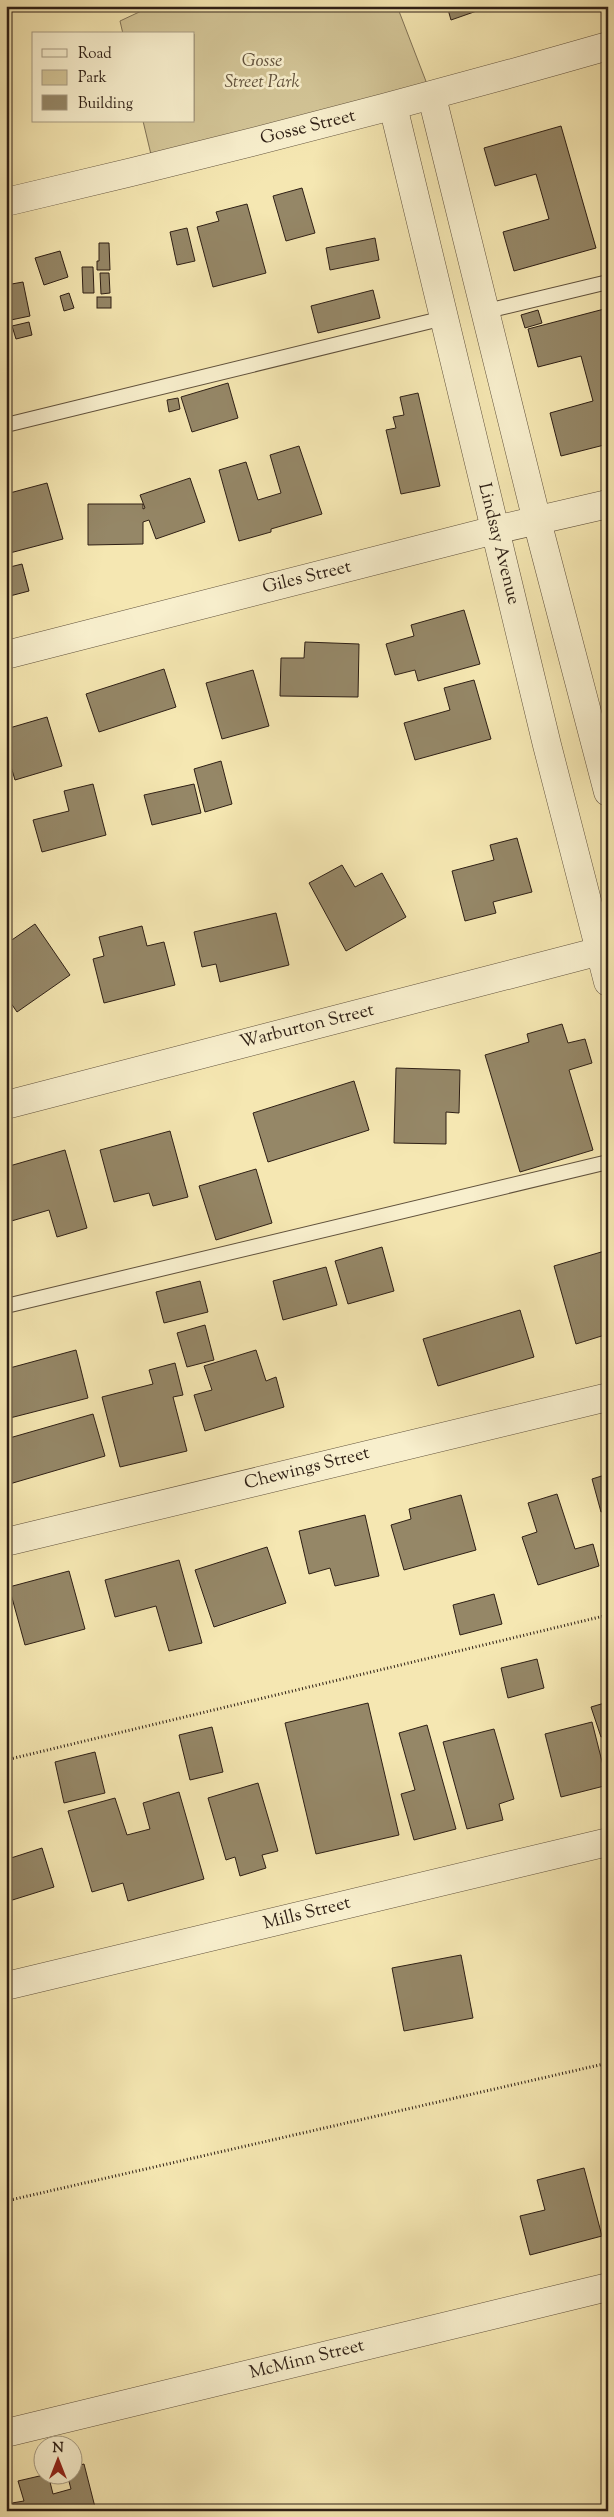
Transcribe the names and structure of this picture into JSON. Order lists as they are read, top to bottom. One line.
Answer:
{"streets":{"street":["Gosse Street","Lindsay Avenue","Giles Street","Warburton Street","Chewings Street","Mills Street","McMinn Street"]},"crossings":[["Gosse Street","Lindsay Avenue"],["Lindsay Avenue","Giles Street"],["Lindsay Avenue","Warburton Street"]],"parks":["Gosse Street Park"],"legend":["Road","Park","Building"],"north":"top"}
